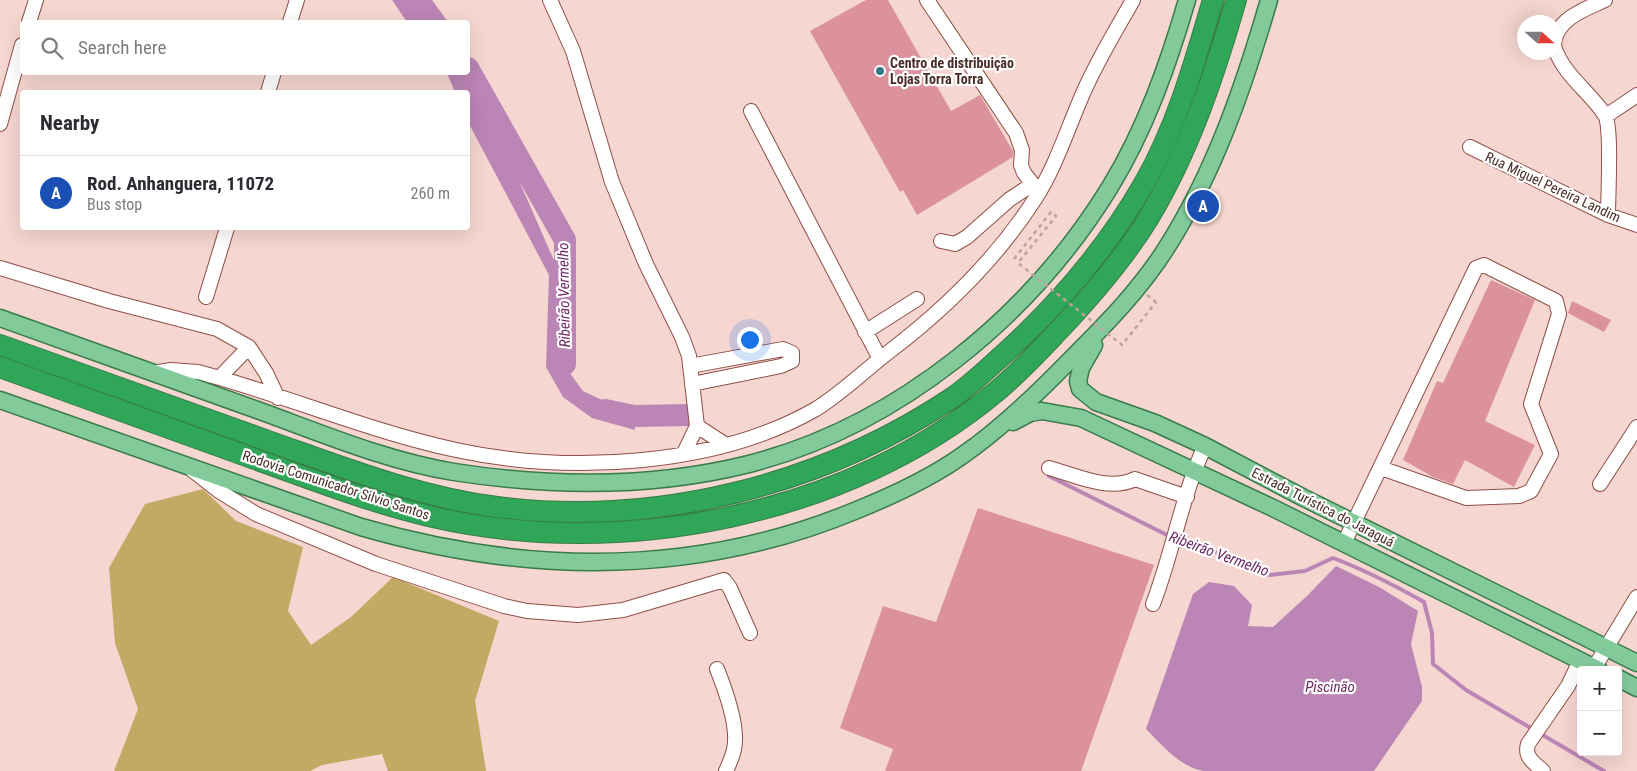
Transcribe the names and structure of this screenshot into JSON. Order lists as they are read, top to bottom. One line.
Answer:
{"streets":{"highway":["Rodovia Comunicador Silvio Santos"],"main road":["Estrada Turística do Jaraguá"],"street":["Rua Miguel Pereira Landim"]},"water":["Ribeirão Vermelho","Piscinão"],"places":["Centro de distribuição Lojas Torra Torra"],"north":"right","page":{"search":"Search here","heading":"Nearby","list":[{"mark":"A","name":"Rod. Anhanguera, 11072","note":"Bus stop","value":"260 m"}],"pins":"A","map_buttons":["+","−"]}}
